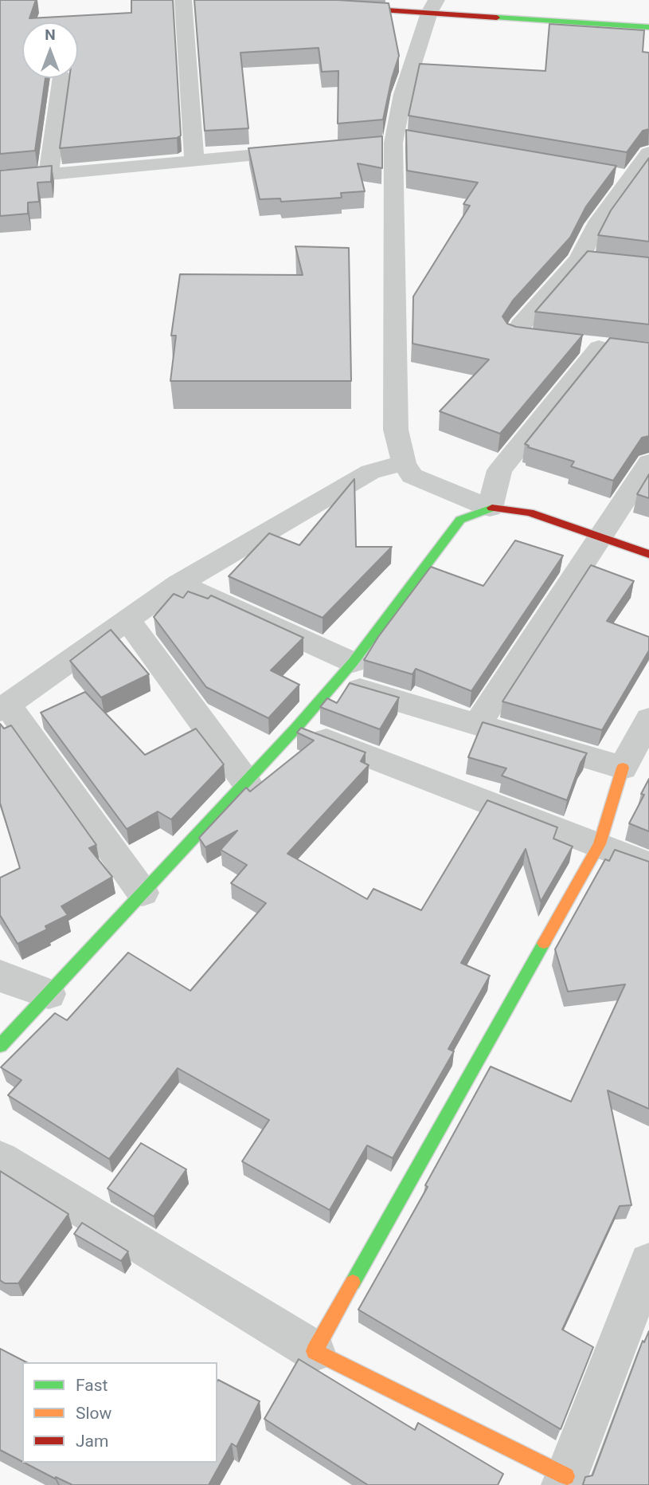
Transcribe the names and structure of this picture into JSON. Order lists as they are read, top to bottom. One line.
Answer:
{"legend":["Fast","Slow","Jam"],"north":"top"}
